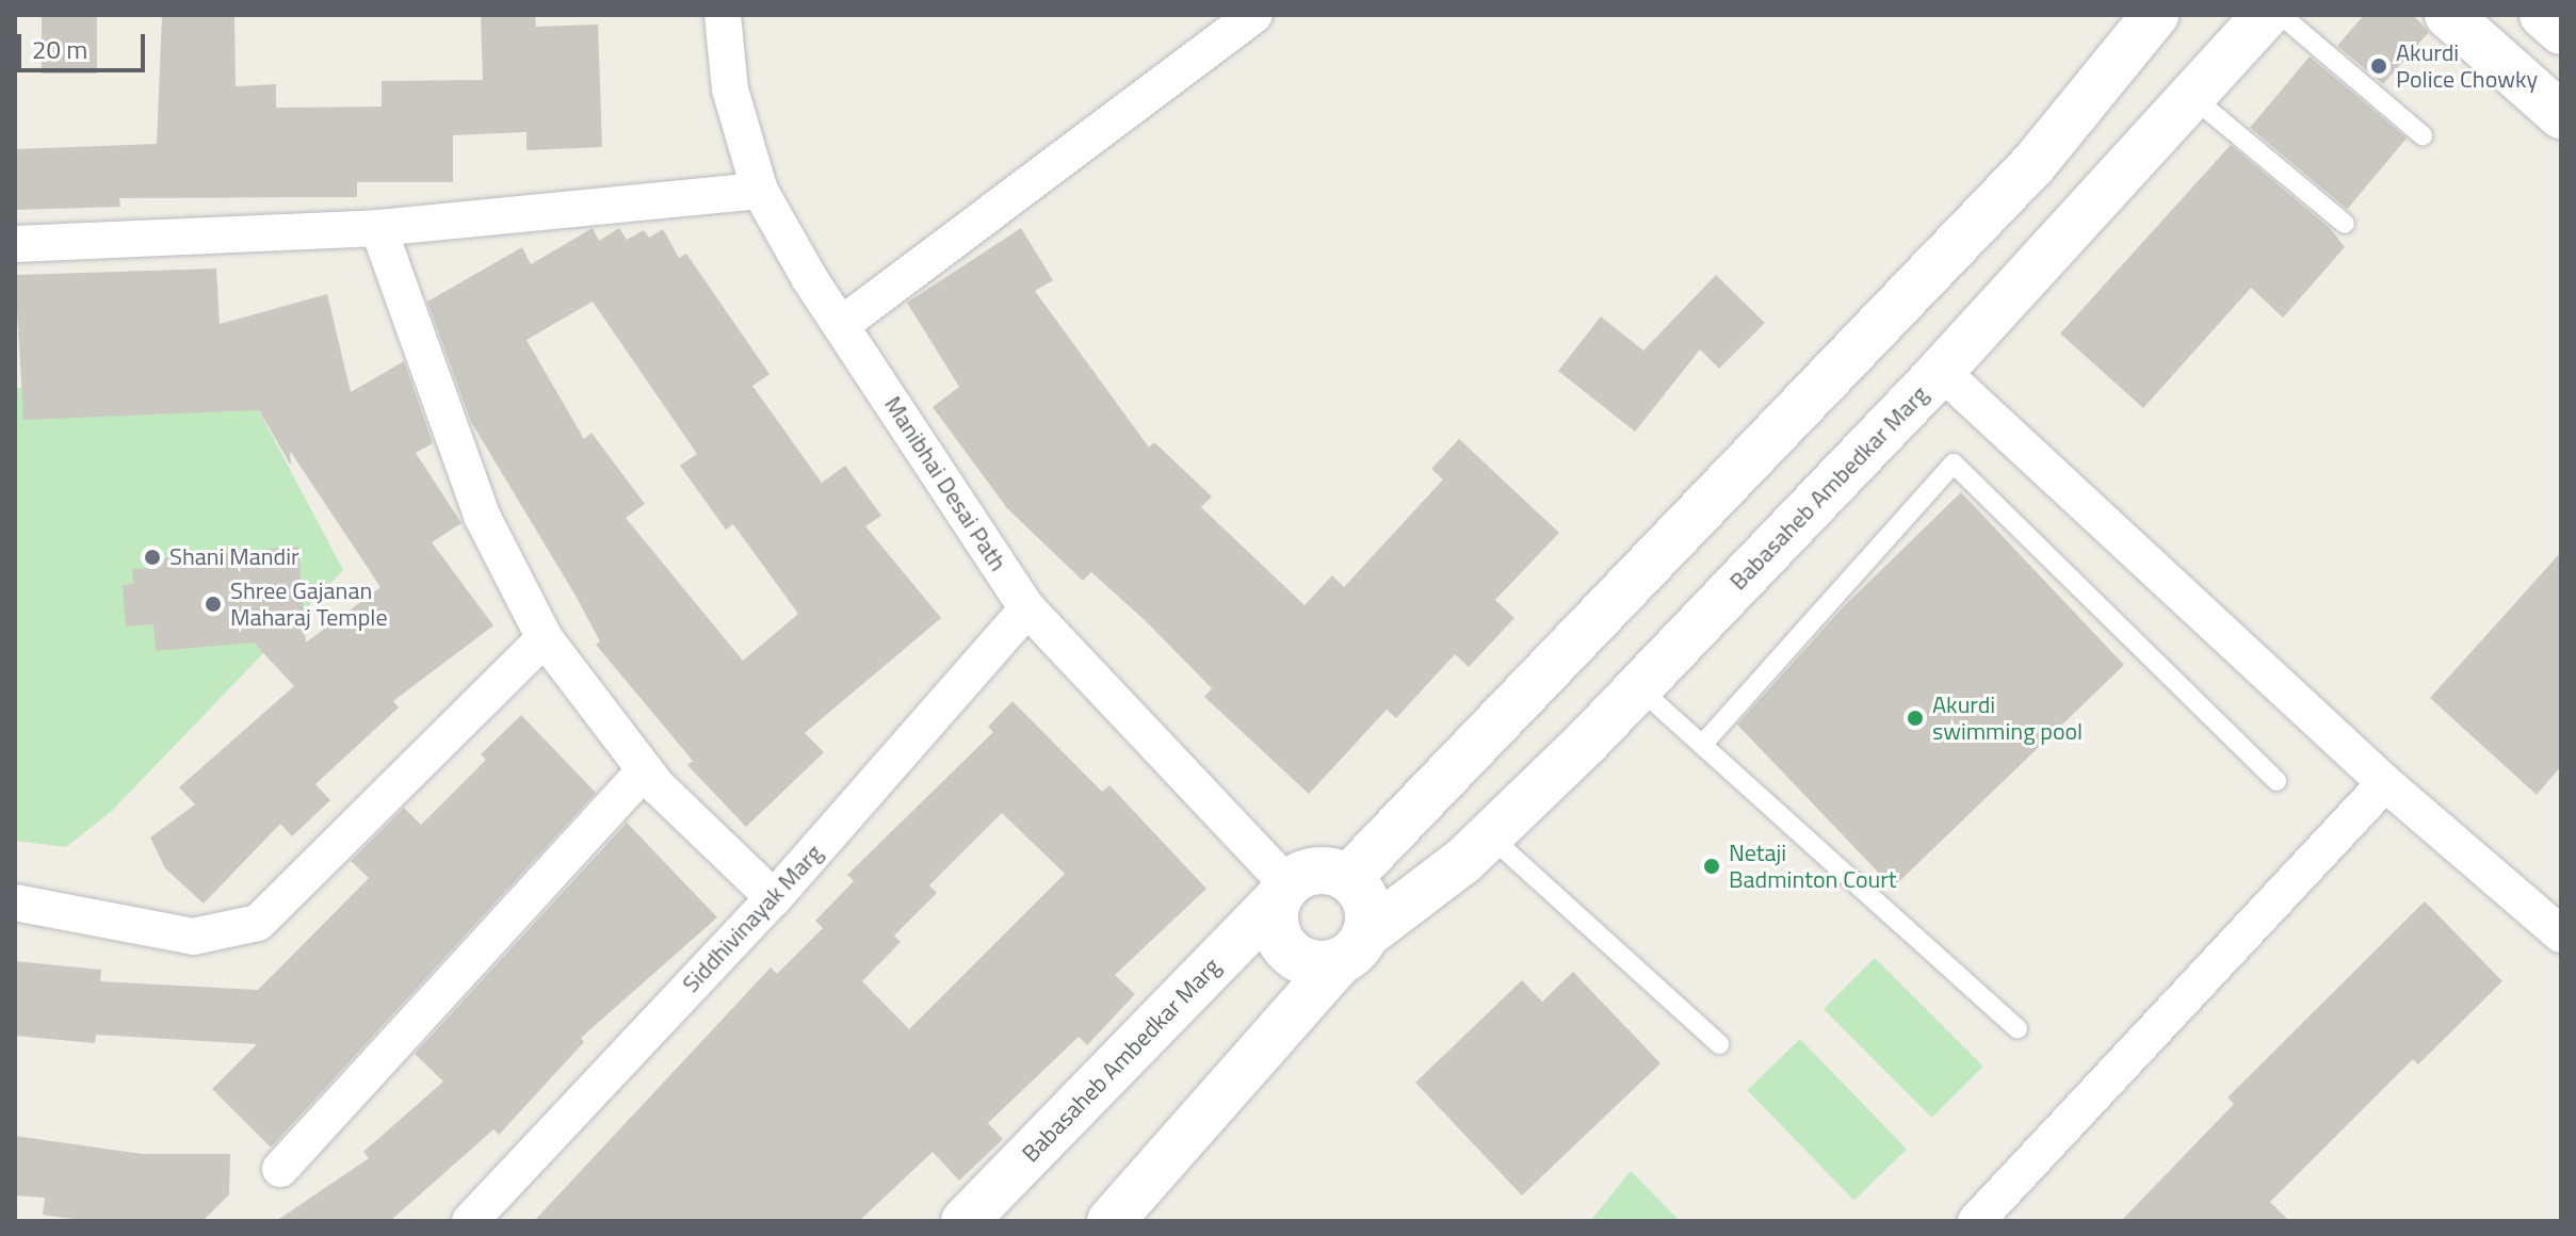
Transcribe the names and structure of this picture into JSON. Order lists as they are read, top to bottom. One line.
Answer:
{"streets":{"main road":["Babasaheb Ambedkar Marg"],"street":["Manibhai Desai Path","Siddhivinayak Marg"]},"crossings":[["Manibhai Desai Path","Babasaheb Ambedkar Marg"],["Manibhai Desai Path","Siddhivinayak Marg"]],"places":["Akurdi Police Chowky","Shani Mandir","Shree Gajanan Maharaj Temple","Akurdi swimming pool","Netaji Badminton Court"],"scale_bar":"20 m"}
